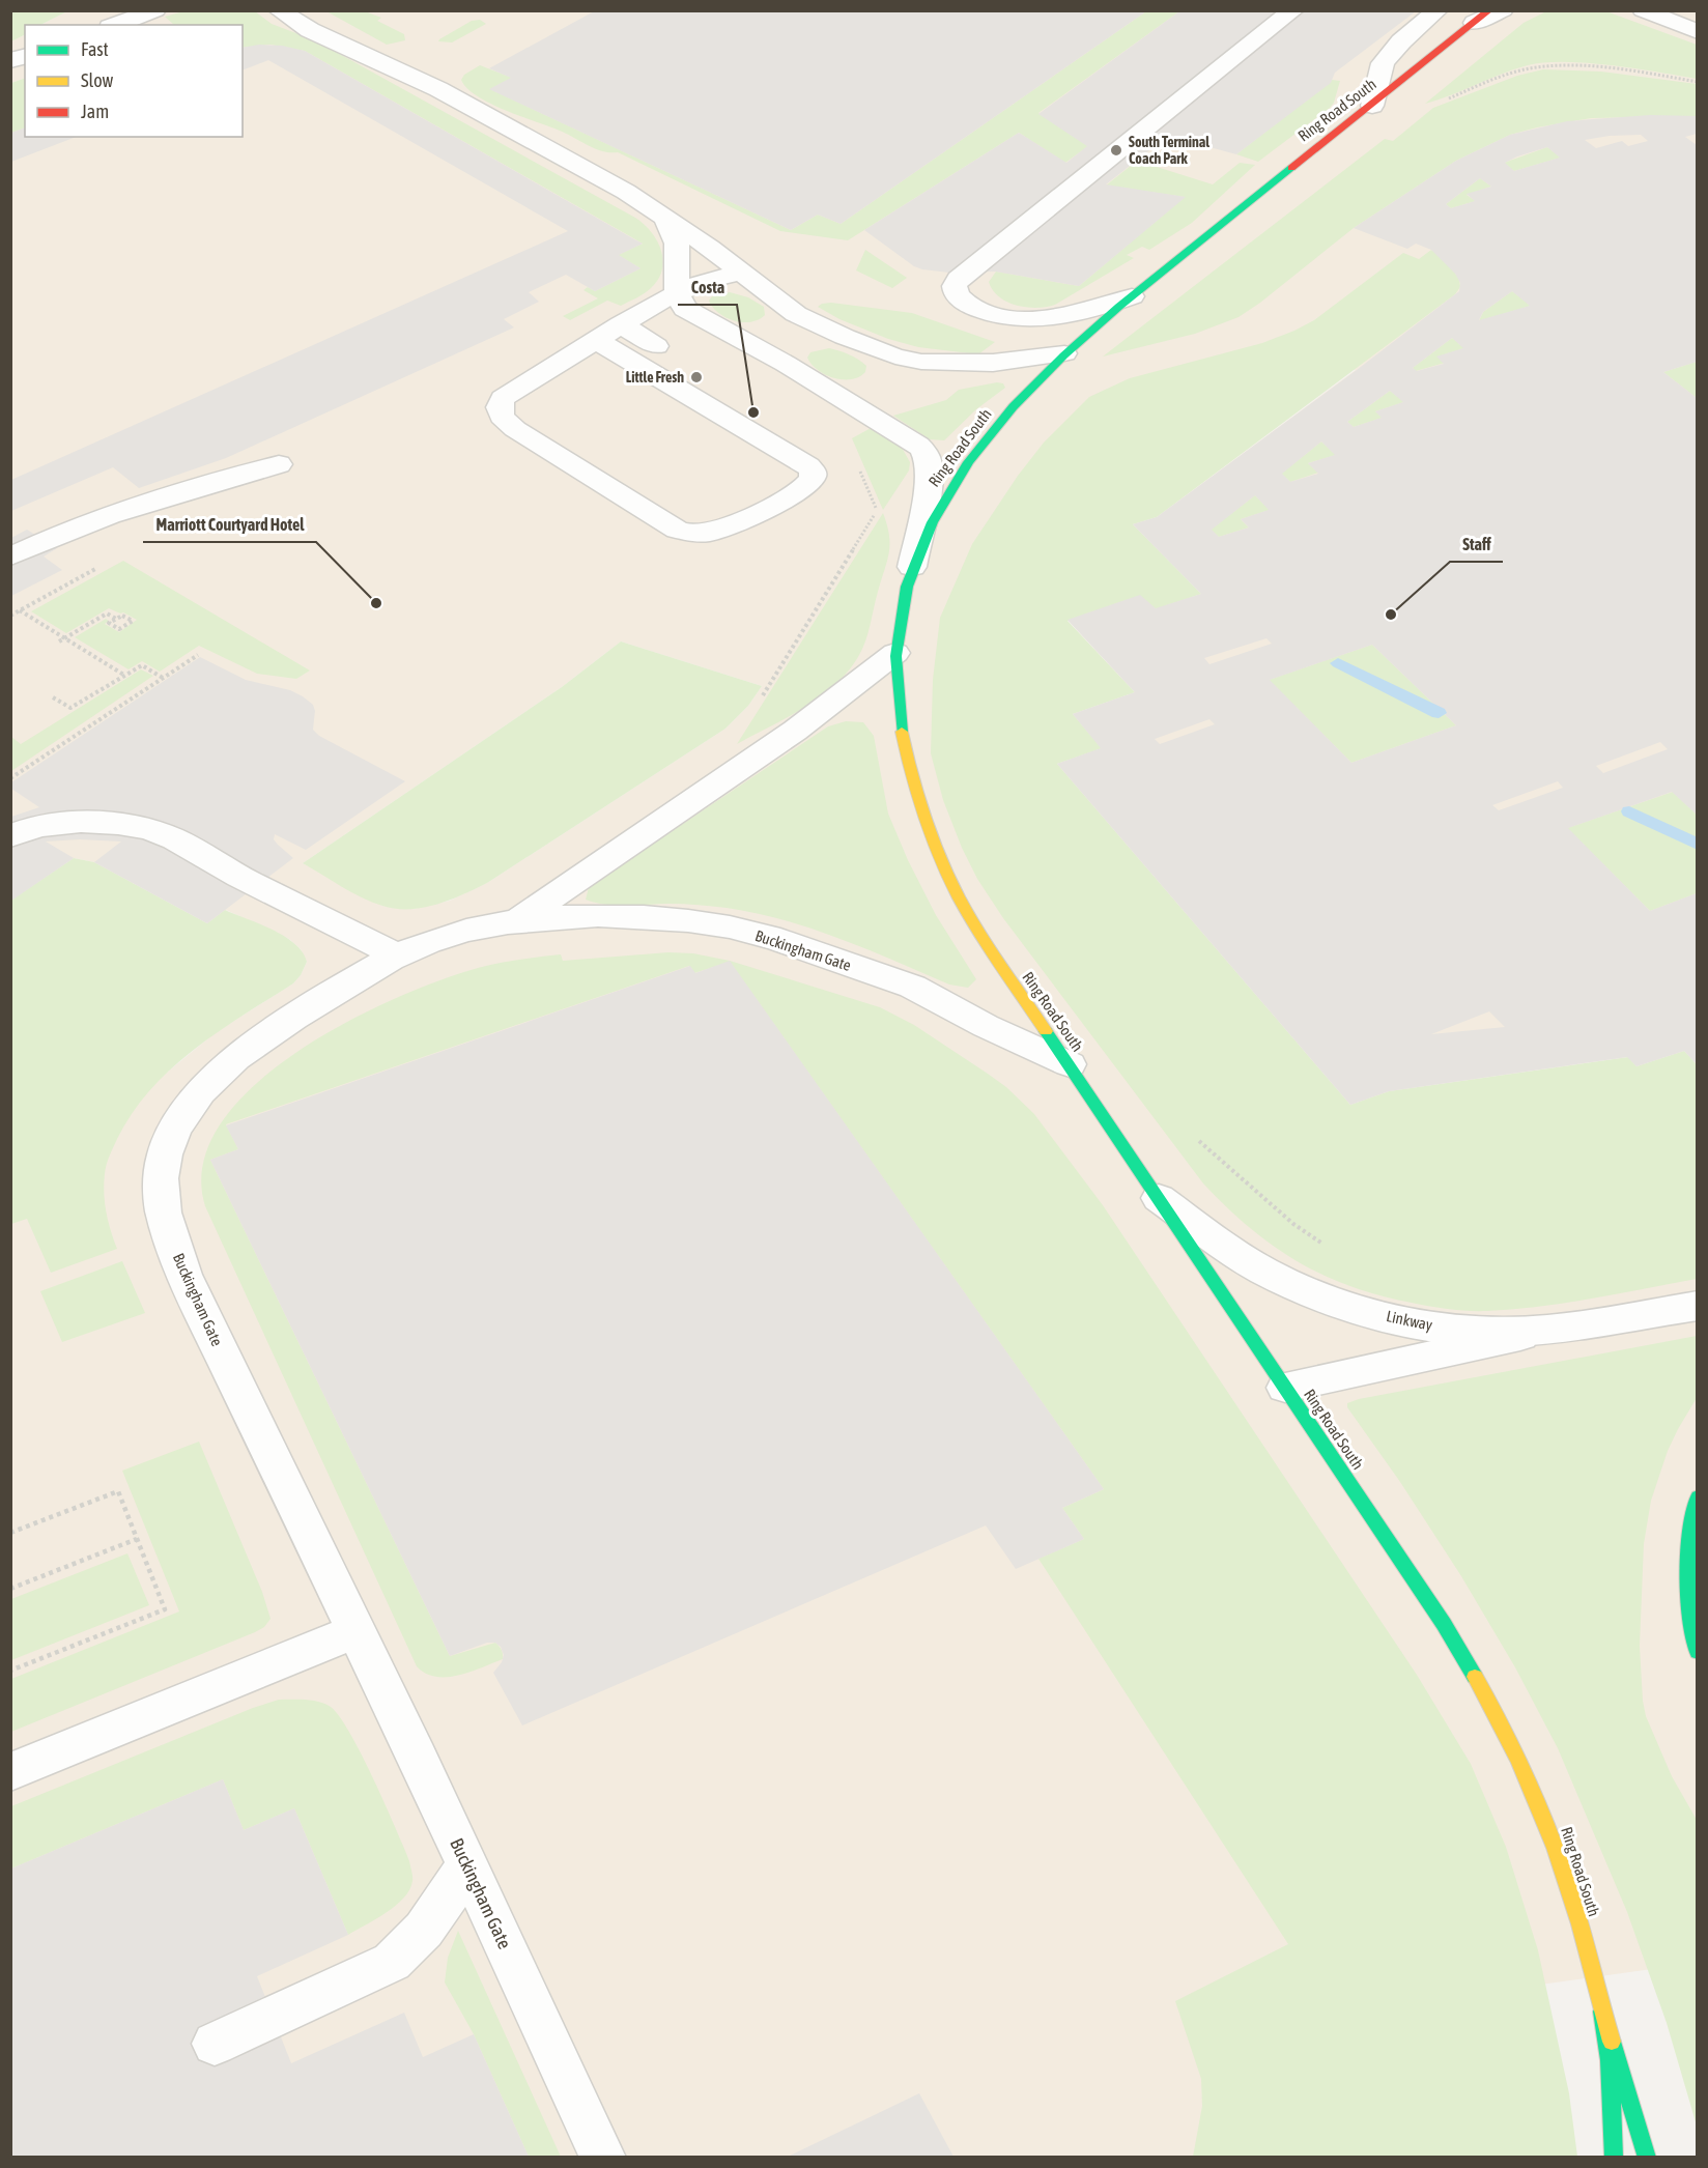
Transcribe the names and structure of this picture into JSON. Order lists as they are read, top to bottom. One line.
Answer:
{"streets":{"main road":["Ring Road South"],"street":["Buckingham Gate","Linkway"]},"crossings":[["Ring Road South","Buckingham Gate"],["Ring Road South","Linkway"]],"places":["South Terminal Coach Park","Little Fresh","Costa","Marriott Courtyard Hotel","Staff"],"legend":["Fast","Slow","Jam"]}
